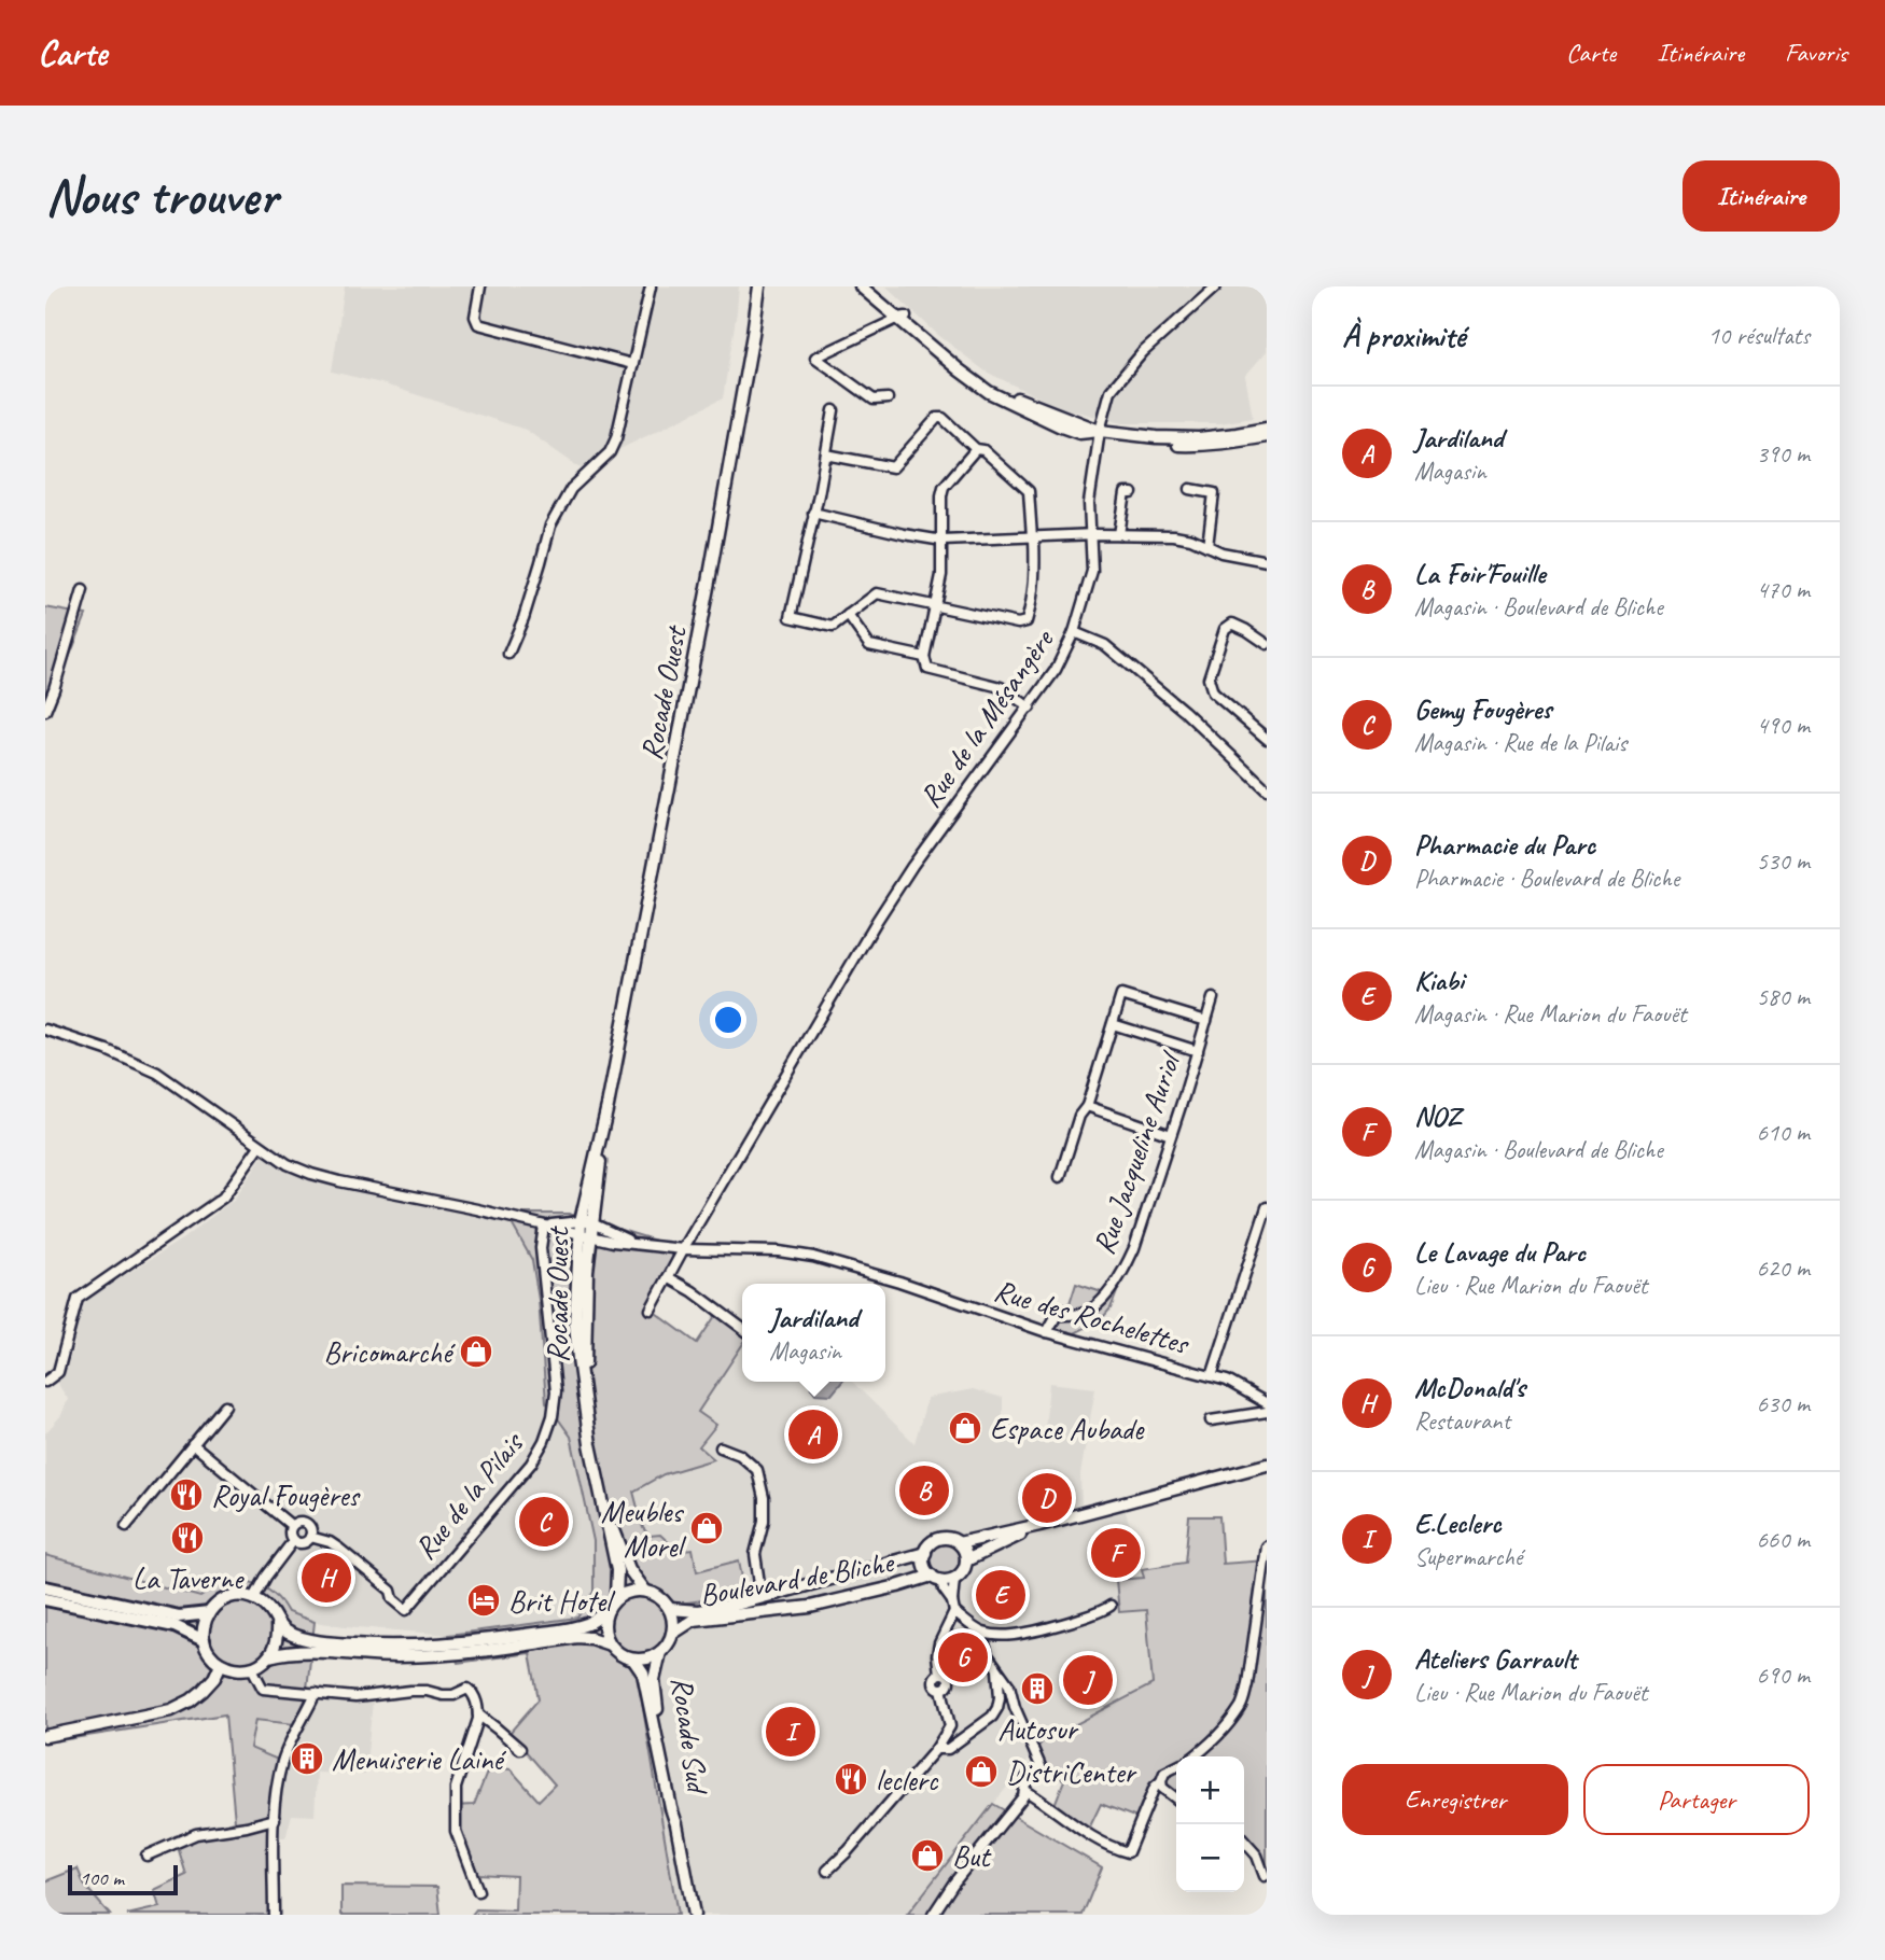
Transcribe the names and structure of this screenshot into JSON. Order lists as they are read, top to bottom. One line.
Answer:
{"streets":{"main road":["Rocade Ouest","Boulevard de Bliche","Rocade Sud"],"street":["Rue de la Mésangère","Rue Jacqueline Auriol","Rue des Rochelettes","Rue de la Pilais"]},"crossings":[["Rocade Ouest","Rue des Rochelettes"],["Rocade Ouest","Boulevard de Bliche"],["Rocade Ouest","Rocade Sud"],["Rue de la Mésangère","Rue des Rochelettes"],["Rue Jacqueline Auriol","Rue des Rochelettes"],["Rue des Rochelettes","Rue de la Pilais"],["Boulevard de Bliche","Rocade Sud"]],"places":{"shop":["Bricomarché","Espace Aubade","Meubles Morel","DistriCenter","But"],"restaurant":["Royal Fougères","La Taverne","leclerc"],"hotel":["Brit Hotel"],"building":["Autosur","Menuiserie Lainé"]},"scale_bar":"100 m","page":{"header":"Carte","nav":["Carte","Itinéraire","Favoris"],"buttons":["Itinéraire",["Enregistrer","Partager"]],"title":"Nous trouver","heading":["À proximité","10 résultats"],"list":[{"mark":"A","name":"Jardiland","note":"Magasin","value":"390 m"},{"mark":"B","name":"La Foir'Fouille","note":"Magasin · Boulevard de Bliche","value":"470 m"},{"mark":"C","name":"Gemy Fougères","note":"Magasin · Rue de la Pilais","value":"490 m"},{"mark":"D","name":"Pharmacie du Parc","note":"Pharmacie · Boulevard de Bliche","value":"530 m"},{"mark":"E","name":"Kiabi","note":"Magasin · Rue Marion du Faouët","value":"580 m"},{"mark":"F","name":"NOZ","note":"Magasin · Boulevard de Bliche","value":"610 m"},{"mark":"G","name":"Le Lavage du Parc","note":"Lieu · Rue Marion du Faouët","value":"620 m"},{"mark":"H","name":"McDonald's","note":"Restaurant","value":"630 m"},{"mark":"I","name":"E.Leclerc","note":"Supermarché","value":"660 m"},{"mark":"J","name":"Ateliers Garrault","note":"Lieu · Rue Marion du Faouët","value":"690 m"}],"popup":["Jardiland","Magasin"],"pins":["A","B","D","C","F","H","E","G","J","I"],"map_buttons":["+","−"],"scale":"100 m"}}
